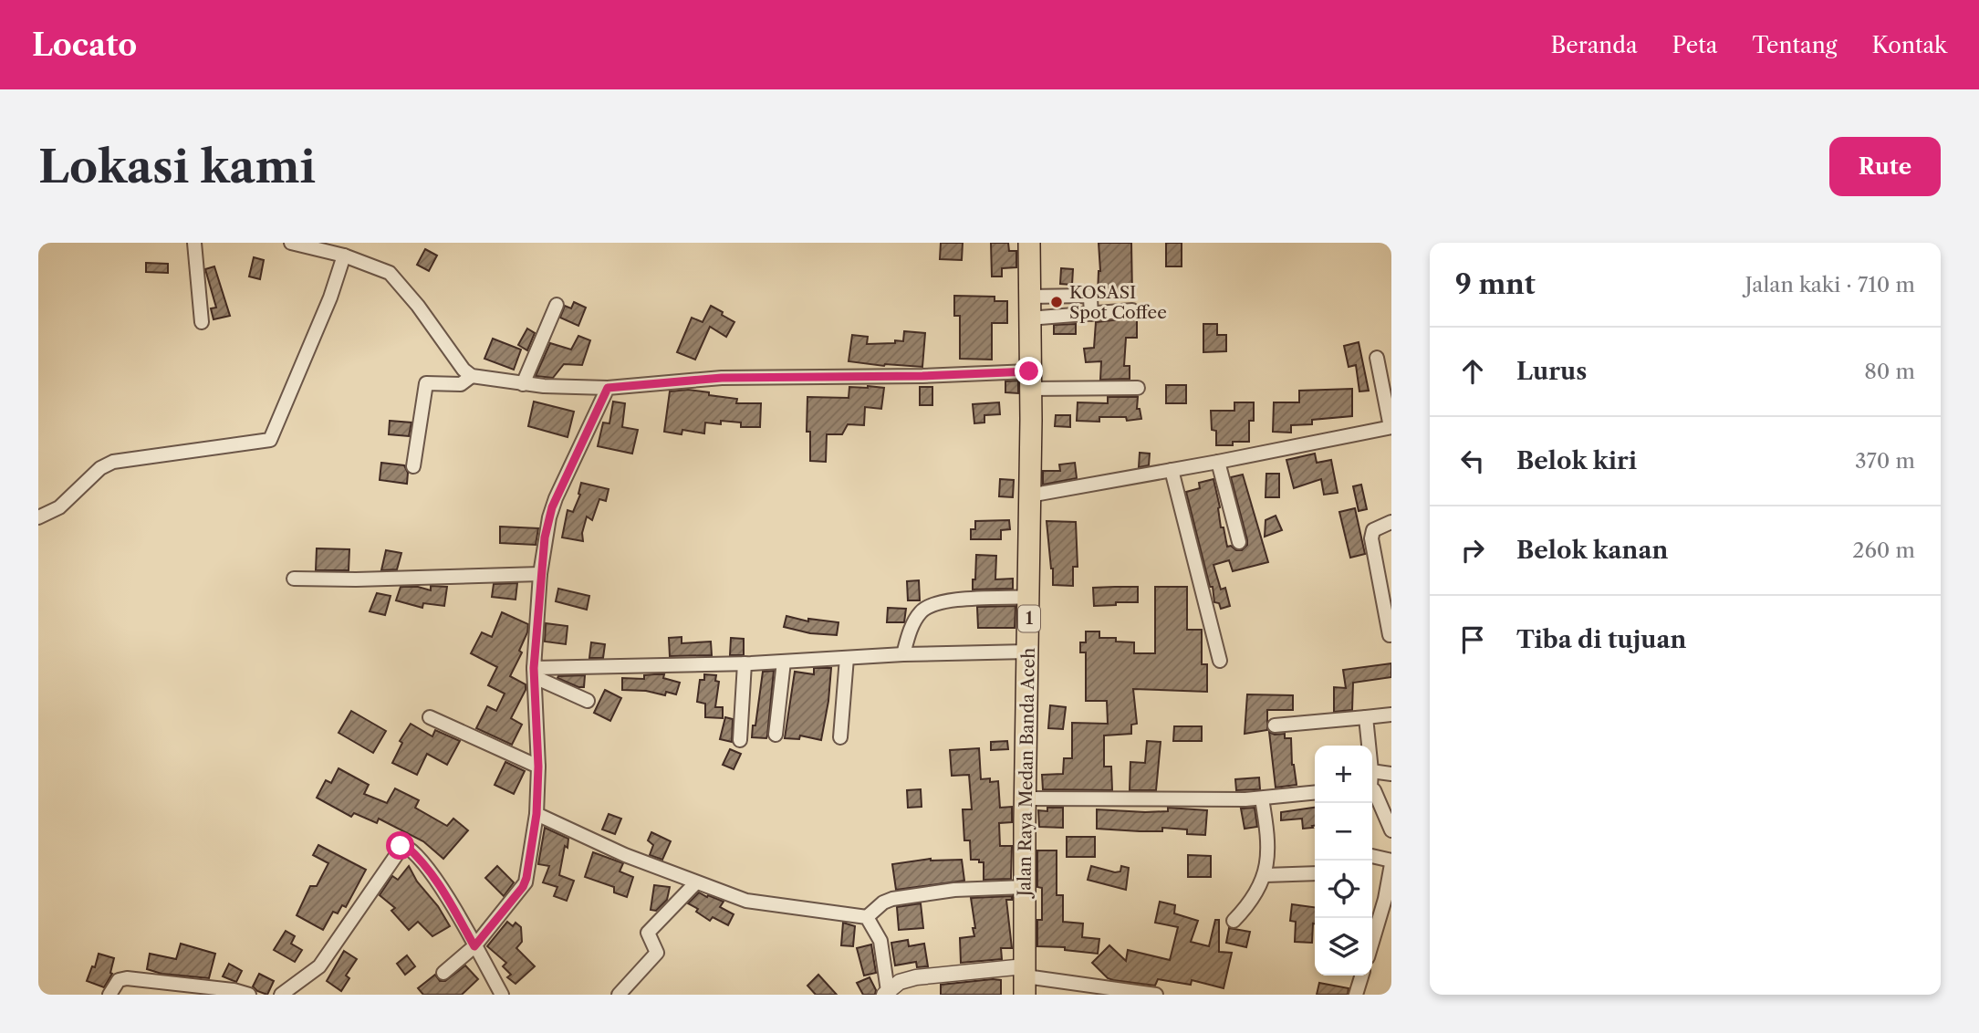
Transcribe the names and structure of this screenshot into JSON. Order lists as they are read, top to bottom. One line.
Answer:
{"streets":{"highway":["1","Jalan Raya Medan Banda Aceh"]},"places":["KOSASI Spot Coffee"],"page":{"header":"Locato","nav":["Beranda","Peta","Tentang","Kontak"],"buttons":"Rute","title":"Lokasi kami","heading":["9 mnt","Jalan kaki · 710 m"],"list":[["Lurus","80 m"],["Belok kiri","370 m"],["Belok kanan","260 m"],"Tiba di tujuan"],"map_buttons":["+","−"]}}
